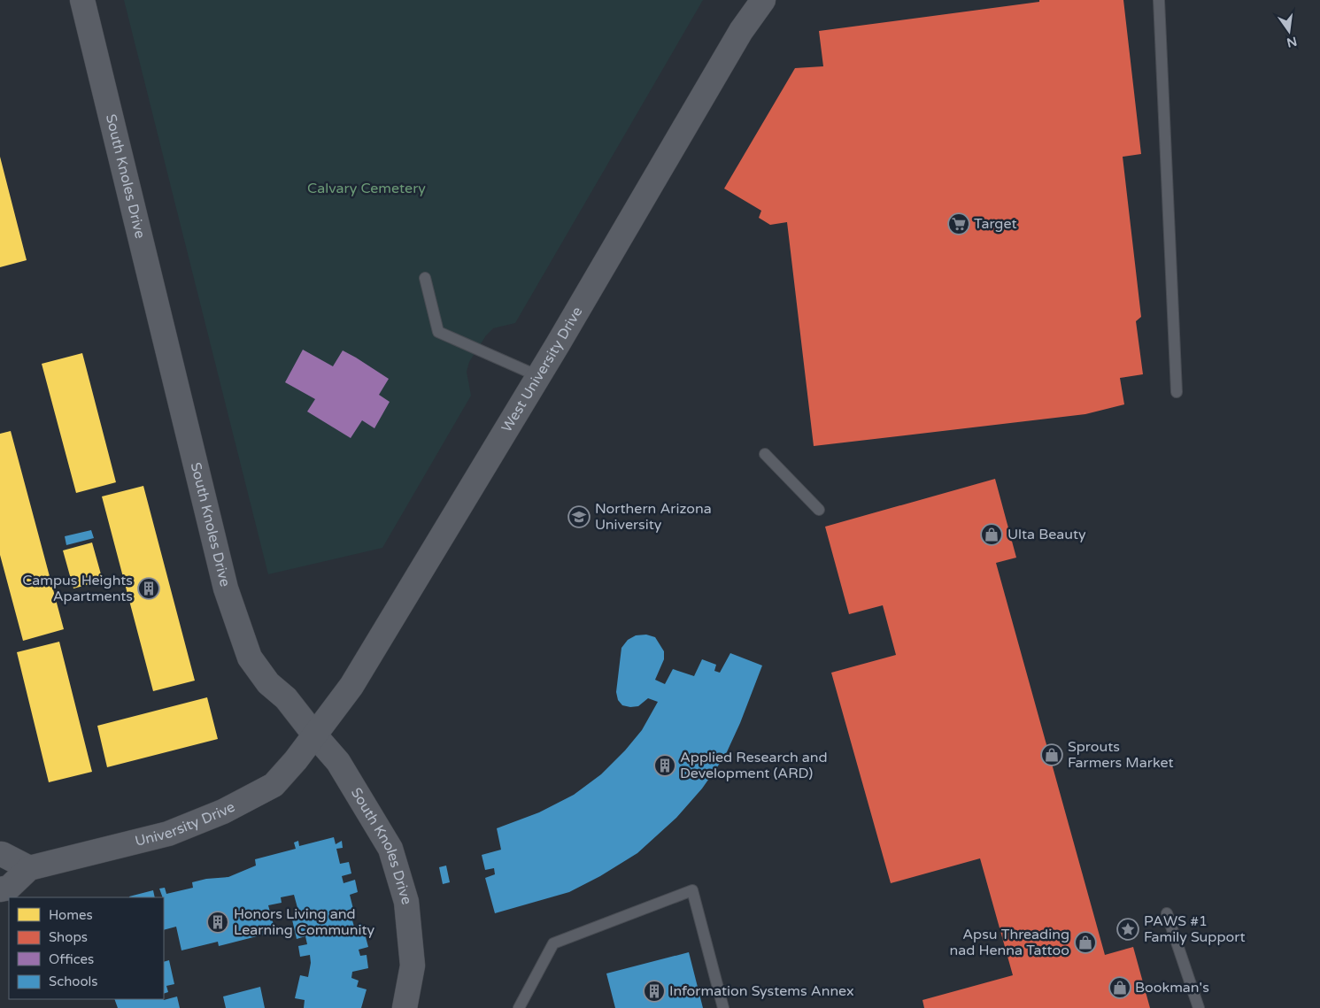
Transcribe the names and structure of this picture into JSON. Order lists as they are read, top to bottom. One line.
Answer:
{"streets":{"street":["South Knoles Drive","West University Drive","University Drive"]},"crossings":[["South Knoles Drive","West University Drive"],["South Knoles Drive","University Drive"],["West University Drive","University Drive"]],"parks":["Calvary Cemetery"],"places":{"supermarket":["Target"],"school or university":["Northern Arizona University"],"shop":["Ulta Beauty","Sprouts Farmers Market","Apsu Threading nad Henna Tattoo","Bookman's"],"building":["Campus Heights Apartments","Applied Research and Development (ARD)","Honors Living and Learning Community","Information Systems Annex"],"place":["PAWS #1 Family Support"]},"legend":["Homes","Shops","Offices","Schools"],"north":"bottom"}
